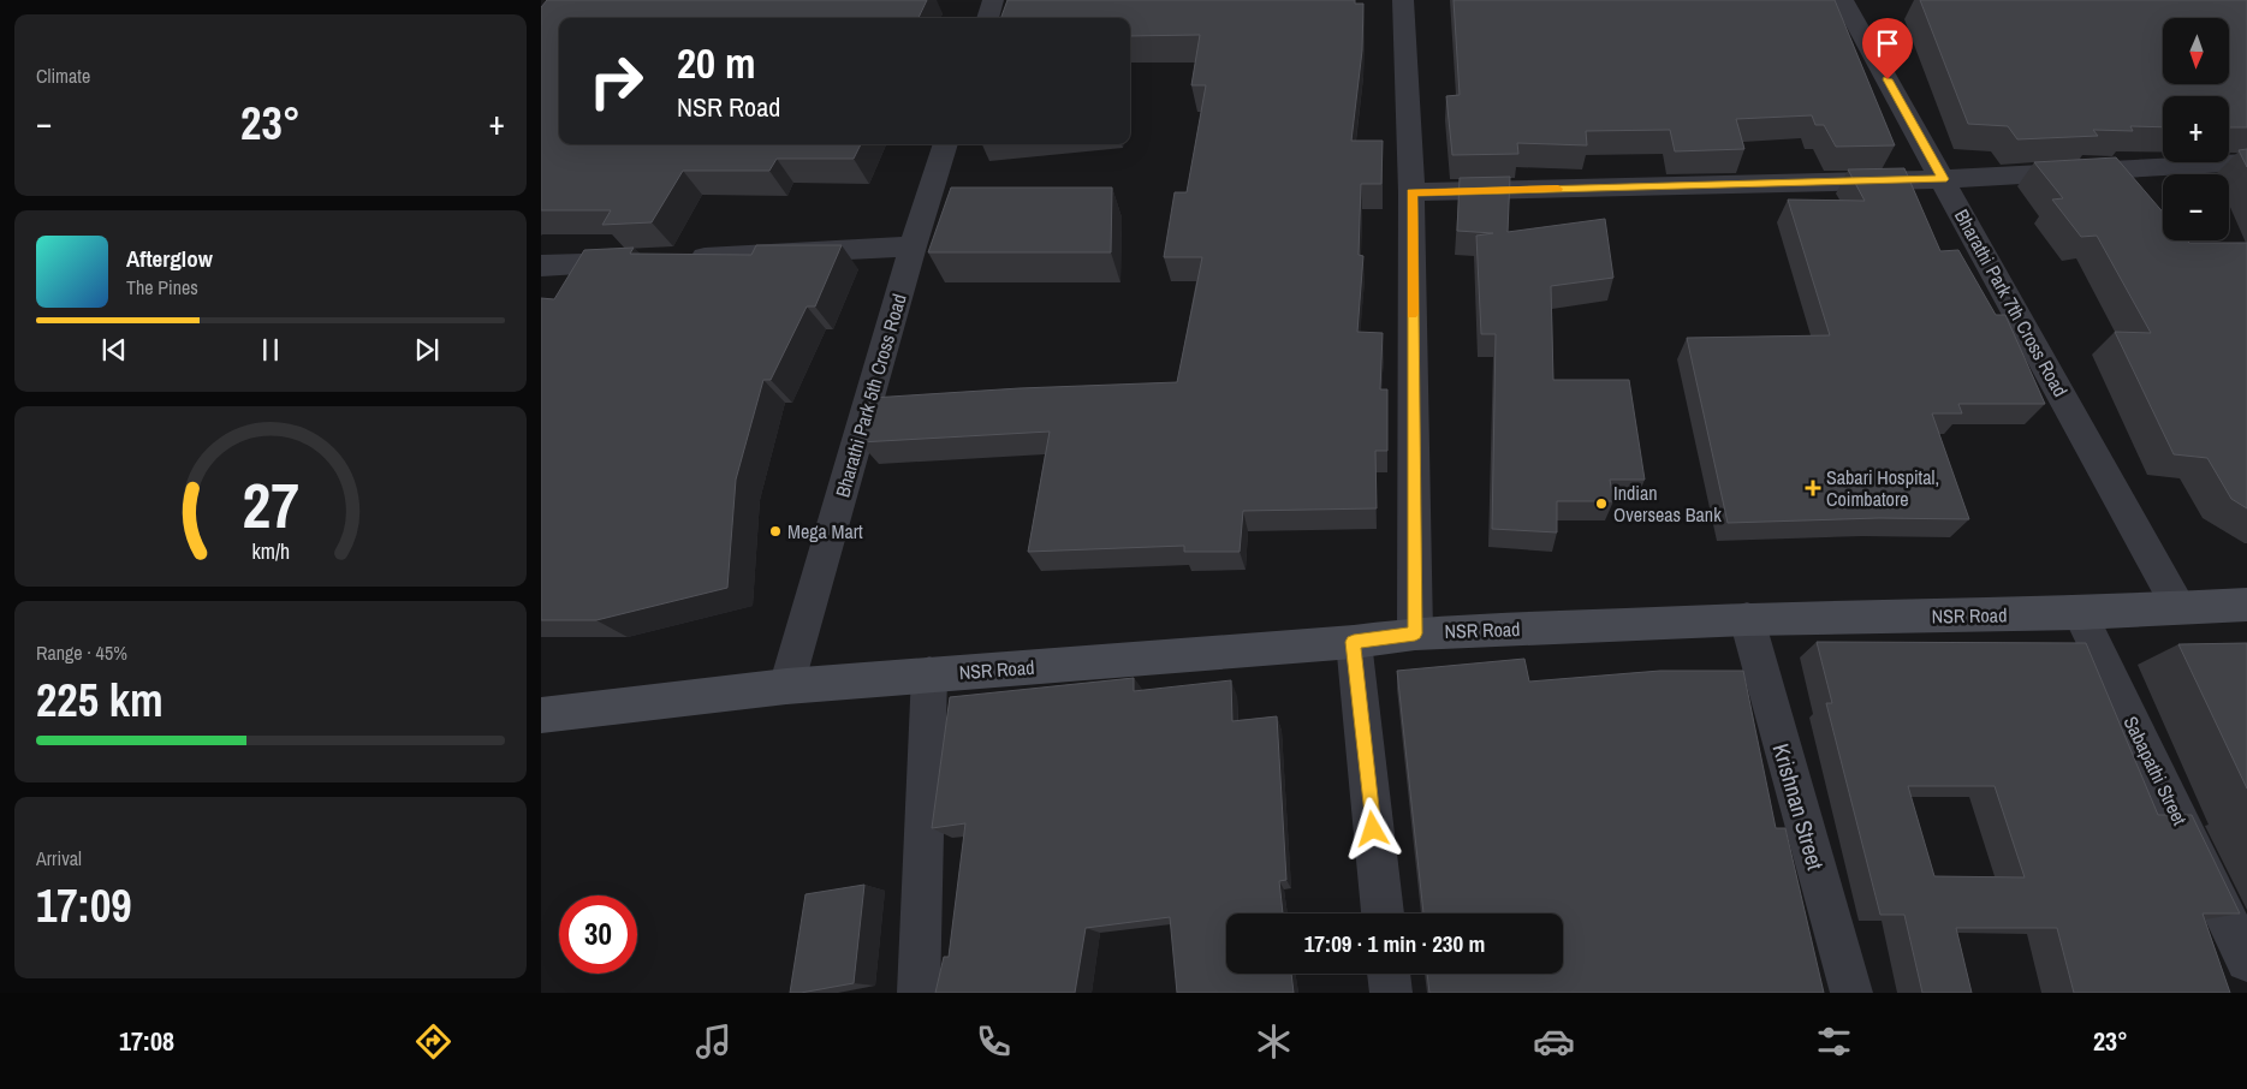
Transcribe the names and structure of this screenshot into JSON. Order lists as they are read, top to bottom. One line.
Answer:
{"streets":{"main road":["NSR Road"],"street":["Bharathi Park 7th Cross Road","Bharathi Park 5th Cross Road","Sabapathi Street","Krishnan Street"]},"crossings":[["Bharathi Park 7th Cross Road","NSR Road"],["Bharathi Park 5th Cross Road","NSR Road"],["NSR Road","Sabapathi Street"],["NSR Road","Krishnan Street"]],"places":{"health":["Sabari Hospital, Coimbatore"],"other":["Indian Overseas Bank","Mega Mart"]},"north":"bottom","page":{"tile":["Climate",["Range · 45%","225 km"],["Arrival","17:09"]],"map_buttons":["+","−"],"turn":["20 m","NSR Road"],"heat":["−","23°","+"],"song":["Afterglow","The Pines"],"limit":"30","trip":"17:09 · 1 min · 230 m","tabs":["17:08","23°"],"gauge":["27","km/h"]}}
